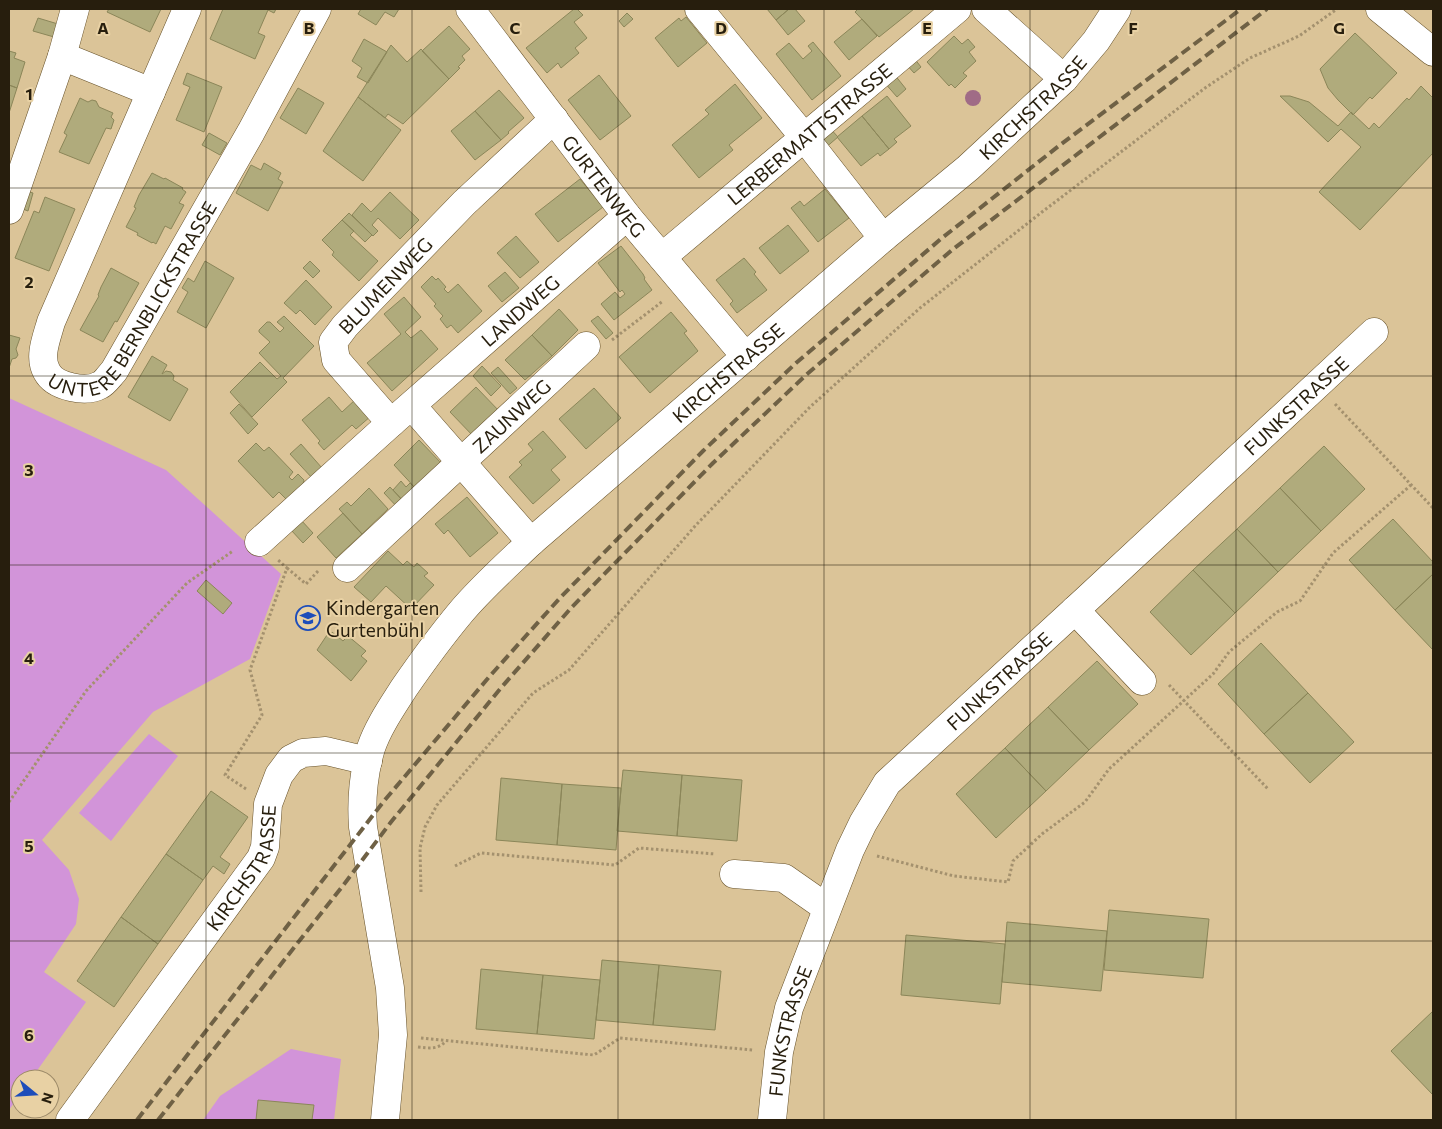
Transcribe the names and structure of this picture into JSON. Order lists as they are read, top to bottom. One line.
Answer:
{"streets":{"street":["KIRCHSTRASSE","LERBERMATTSTRASSE","GURTENWEG","UNTERE BERNBLICKSTRASSE","BLUMENWEG","LANDWEG","FUNKSTRASSE","ZAUNWEG"]},"crossings":[["KIRCHSTRASSE","GURTENWEG"],["LERBERMATTSTRASSE","GURTENWEG"],["GURTENWEG","BLUMENWEG"],["GURTENWEG","LANDWEG"]],"places":{"school or university":["Kindergarten Gurtenbühl"]},"north":"right","grid":{"columns":["A","B","C","D","E","F","G"],"rows":["1","2","3","4","5","6"]}}
